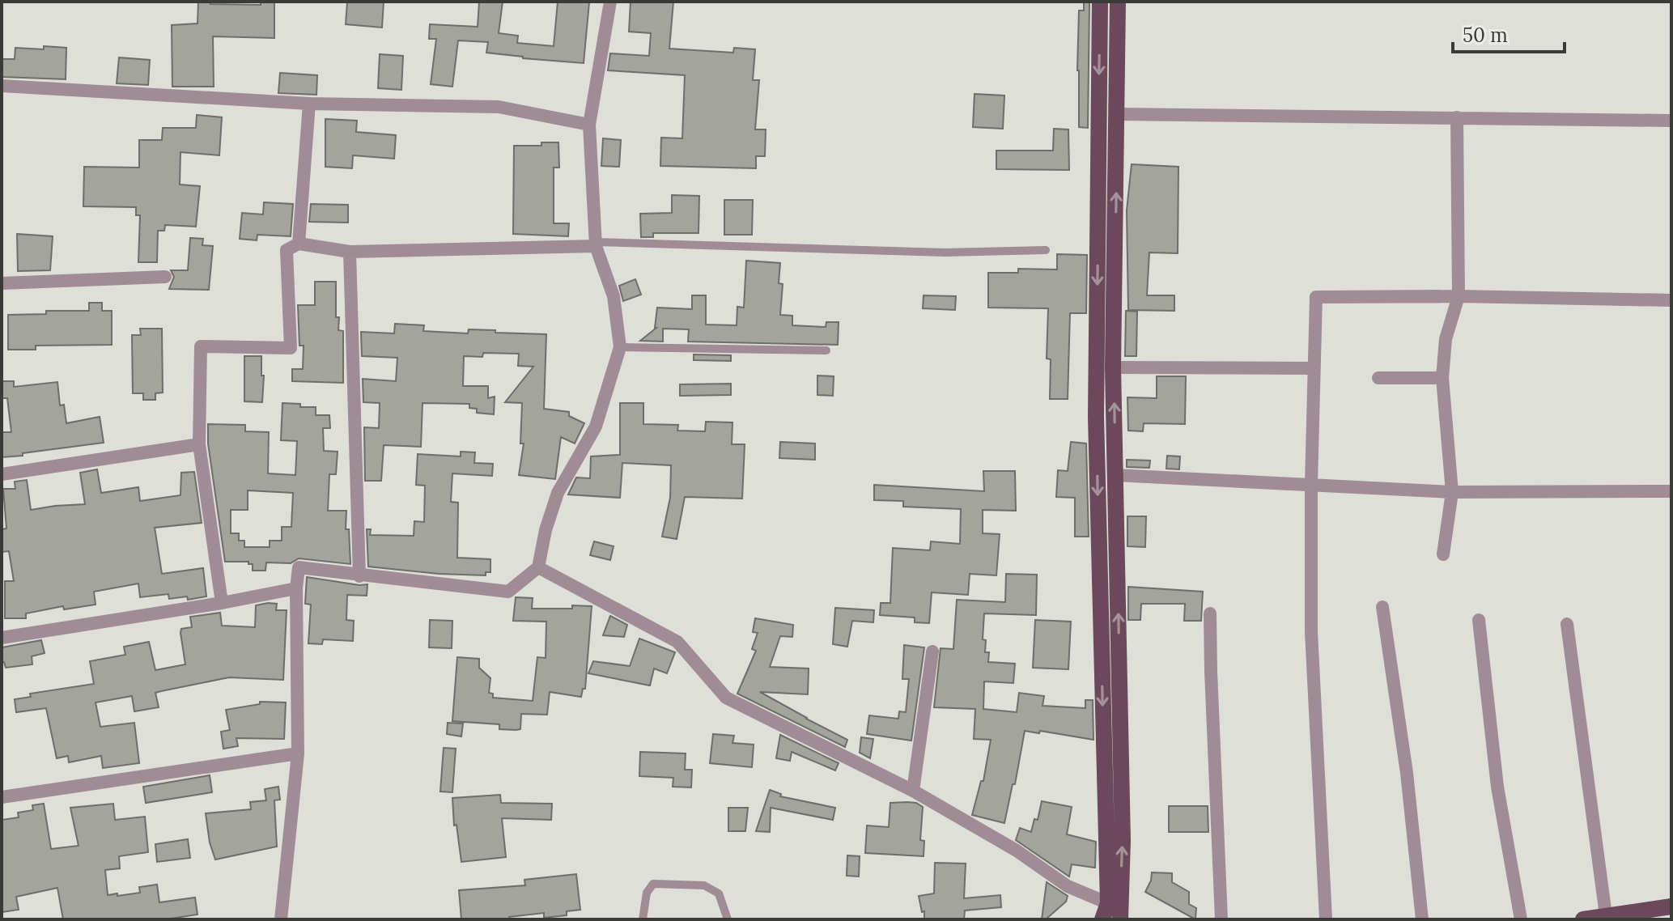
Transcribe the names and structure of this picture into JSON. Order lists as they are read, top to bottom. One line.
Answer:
{"scale_bar":"50 m"}
